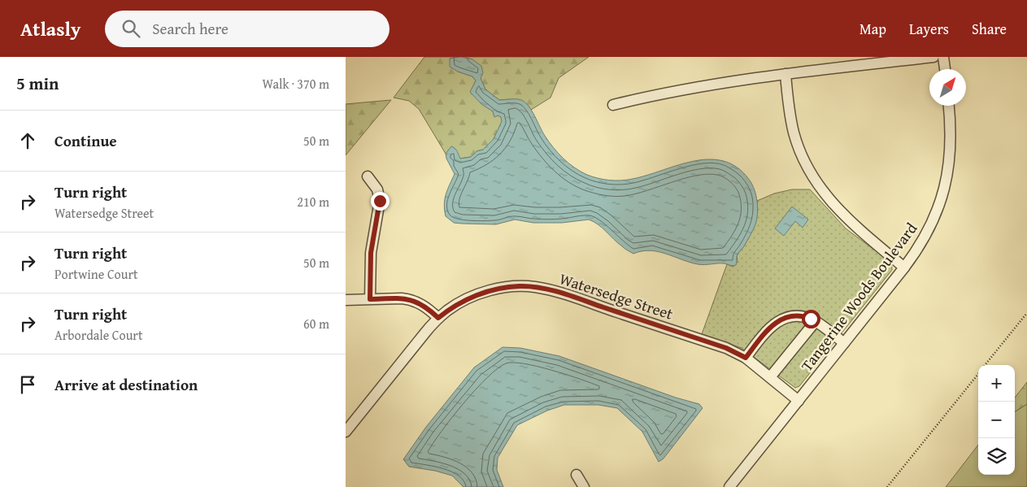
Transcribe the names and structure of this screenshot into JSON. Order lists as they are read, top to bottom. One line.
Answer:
{"streets":{"street":["Watersedge Street","Tangerine Woods Boulevard"]},"crossings":[["Watersedge Street","Tangerine Woods Boulevard"]],"north":"top right","page":{"header":"Atlasly","search":"Search here","nav":["Map","Layers","Share"],"heading":["5 min","Walk · 370 m"],"list":[["Continue","50 m"],["Turn right","Watersedge Street","210 m"],["Turn right","Portwine Court","50 m"],["Turn right","Arbordale Court","60 m"],"Arrive at destination"],"map_buttons":["+","−"]}}
